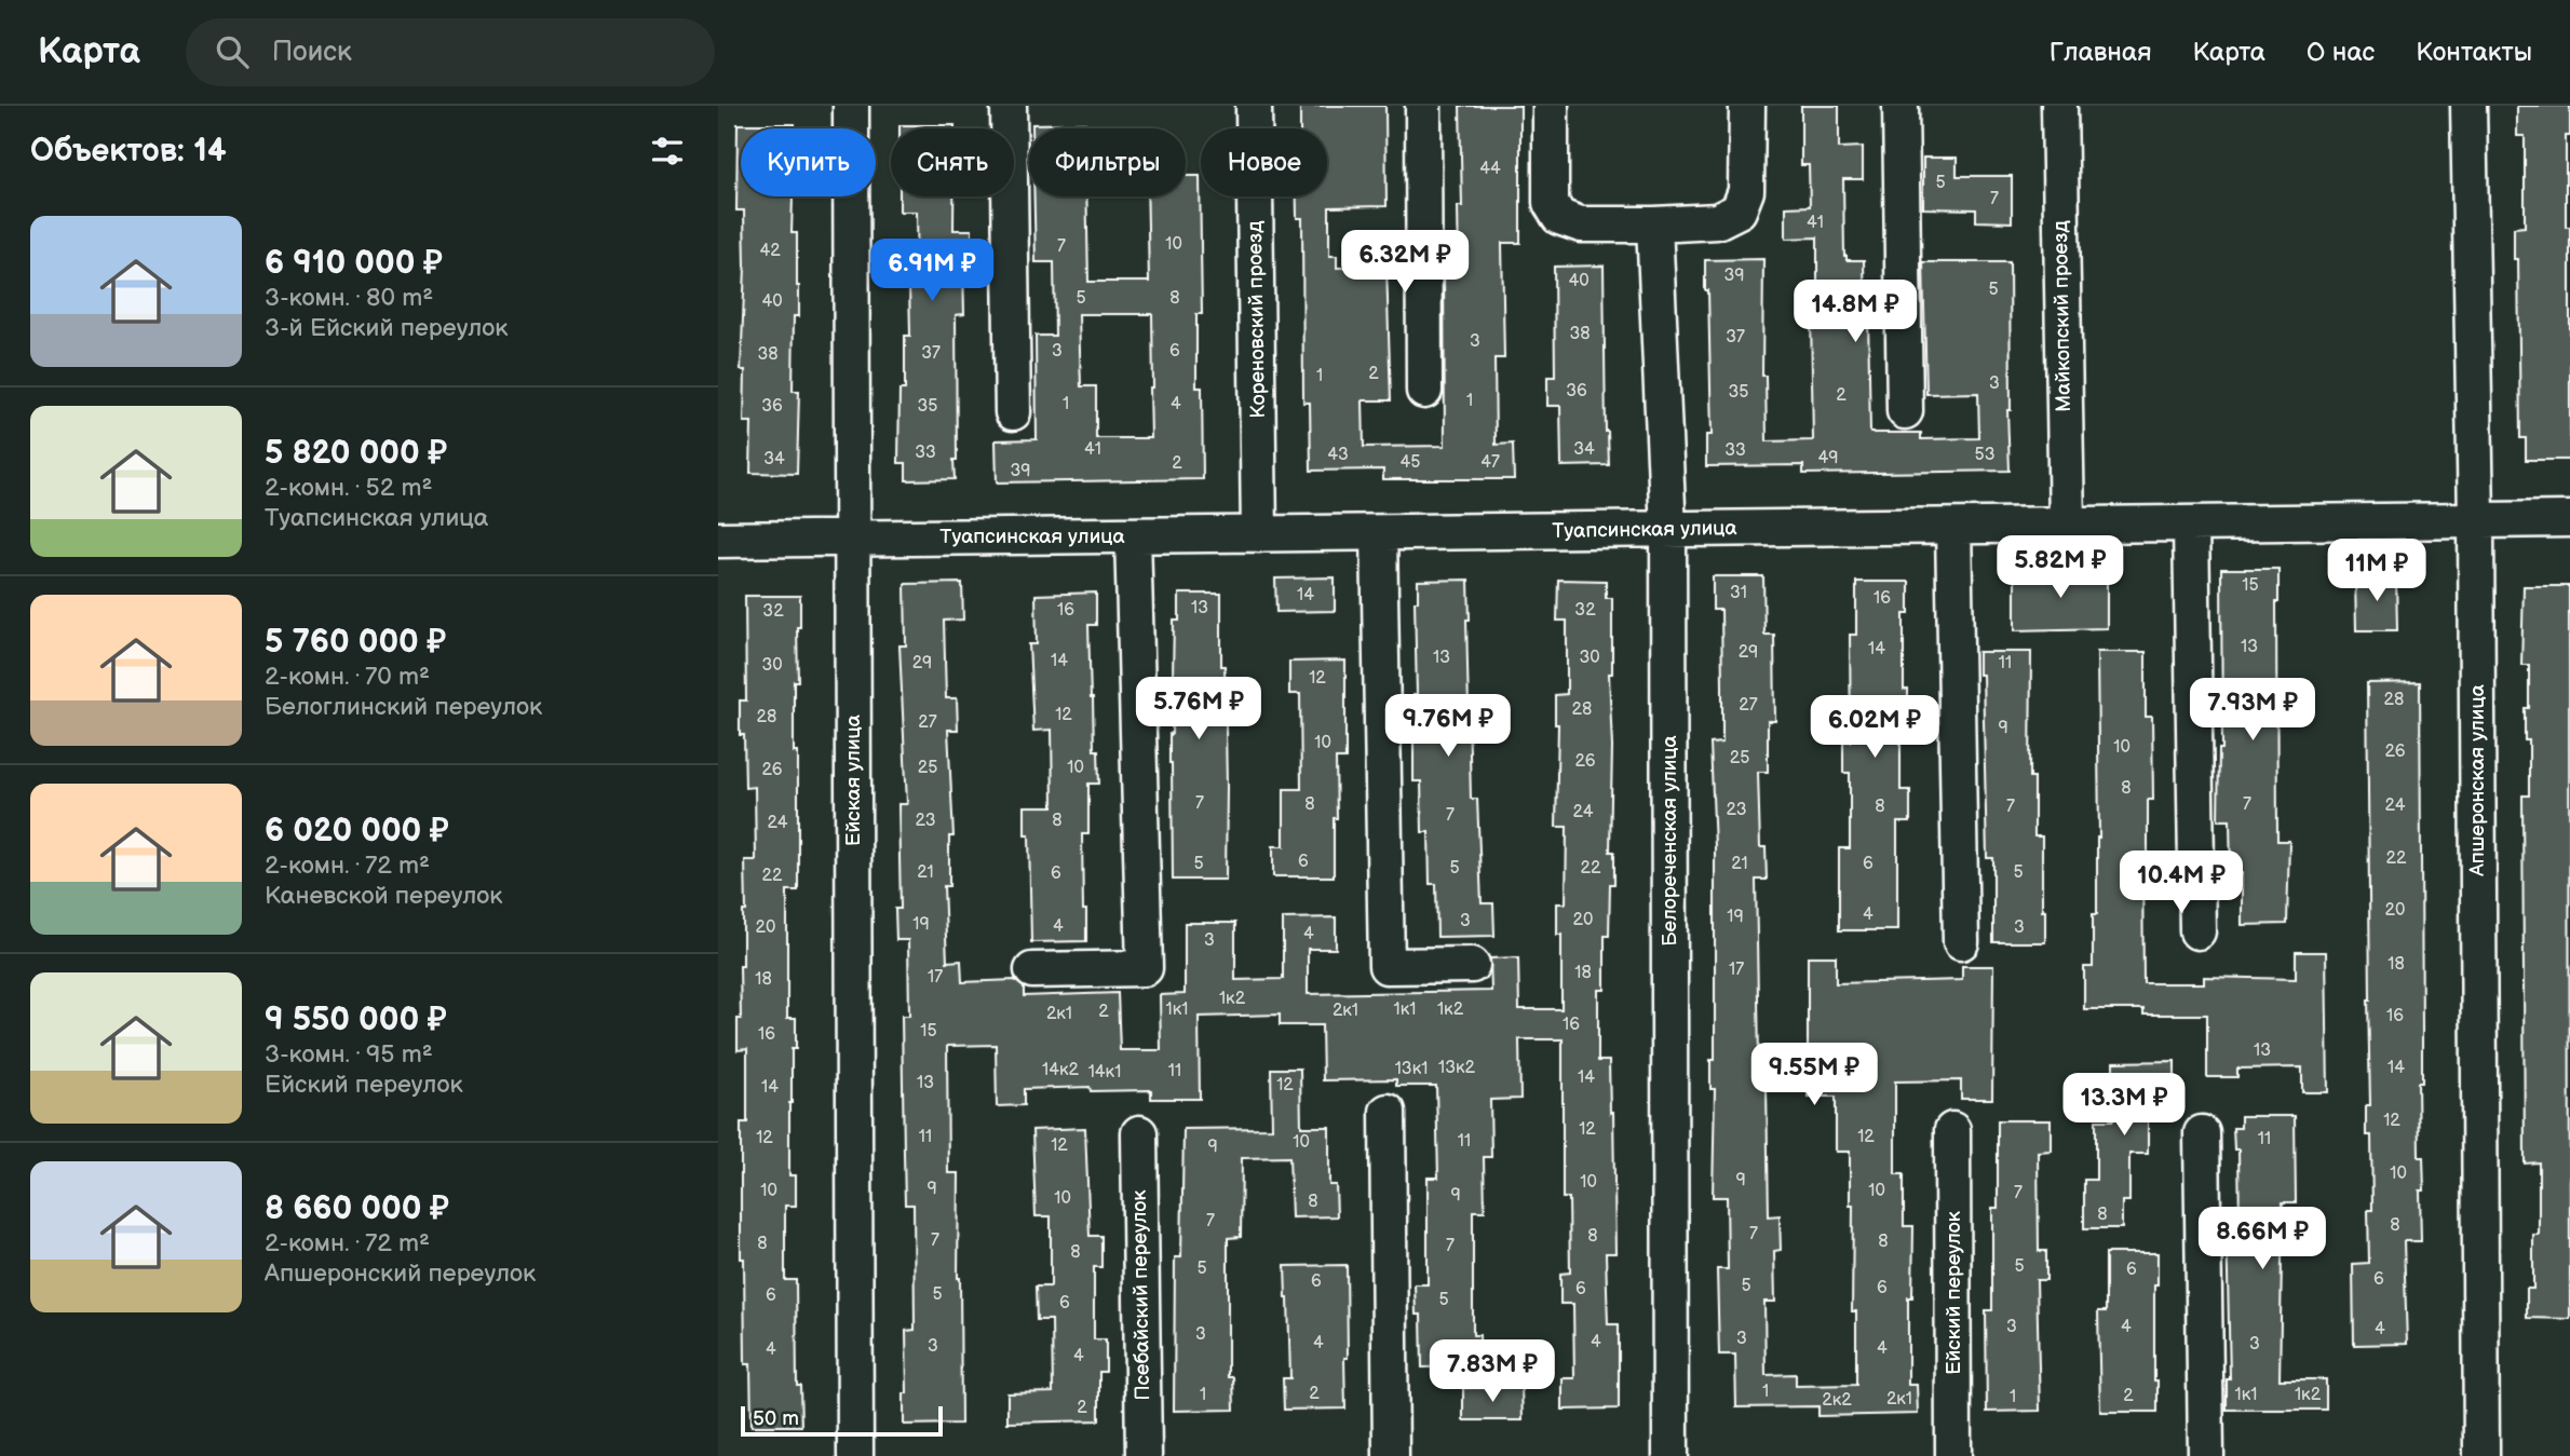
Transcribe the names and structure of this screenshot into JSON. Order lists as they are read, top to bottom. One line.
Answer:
{"streets":{"street":["Майкопский проезд","Кореновский проезд","Туапсинская улица","Ейская улица","Апшеронская улица","Белореченская улица","Ейский переулок","Псебайский переулок"]},"crossings":[["Майкопский проезд","Туапсинская улица"],["Кореновский проезд","Туапсинская улица"],["Туапсинская улица","Ейская улица"],["Туапсинская улица","Апшеронская улица"],["Туапсинская улица","Белореченская улица"]],"house_numbers":["44","5","7","41","10","7","42","39","40","5","5","8","40","38","37","3","3","6","37","38","2","1","3","36","35","2","1","1","4","36","35","41","34","33","33","43","53","49","34","45","47","2","39","15","31","14","16","13","16","32","32","13","14","29","13","30","14","29","11","30","12","28","27","28","12","28","27","9","10","10","26","25","26","25","10","26","8","7","8","7","24","8","7","23","24","7","23","8","24","22","6","5","21","6","5","22","21","5","6","22","20","4","19","20","3","19","4","20","3","4","3","18","17","18","17","18","1к2","1к1","1к1","1к2","2к1","2","2к1","16","16","15","16","13","13к2","14","13к1","14к2","11","14к1","14","13","12","14","12","12","11","12","12","11","11","10","12","9","10","9","10","9","10","10","7","9","10","8","8","7","8","7","8","7","8","8","7","8","5","5","6","6","6","5","6","6","5","6","5","6","3","4","4","3","3","4","4","3","3","4","4","4","1","2","1","1к1","1к2","2","1","2к1","2к2","2"],"scale_bar":"50 m","page":{"header":"Карта","search":"Поиск","nav":["Главная","Карта","О нас","Контакты"],"heading":"Объектов: 14","chip":["Купить","Снять","Фильтры","Новое"],"list":[{"name":"6 910 000 ₽","note":"3-комн. · 80 m² · 3-й Ейский переулок"},{"name":"5 820 000 ₽","note":"2-комн. · 52 m² · Туапсинская улица"},{"name":"5 760 000 ₽","note":"2-комн. · 70 m² · Белоглинский переулок"},{"name":"6 020 000 ₽","note":"2-комн. · 72 m² · Каневской переулок"},{"name":"9 550 000 ₽","note":"3-комн. · 95 m² · Ейский переулок"},{"name":"8 660 000 ₽","note":"2-комн. · 72 m² · Апшеронский переулок"}],"price":["6.32M ₽","6.91M ₽","14.8M ₽","5.82M ₽","11M ₽","5.76M ₽","7.93M ₽","9.76M ₽","6.02M ₽","10.4M ₽","9.55M ₽","13.3M ₽","8.66M ₽","7.83M ₽"],"scale":"50 m"}}
